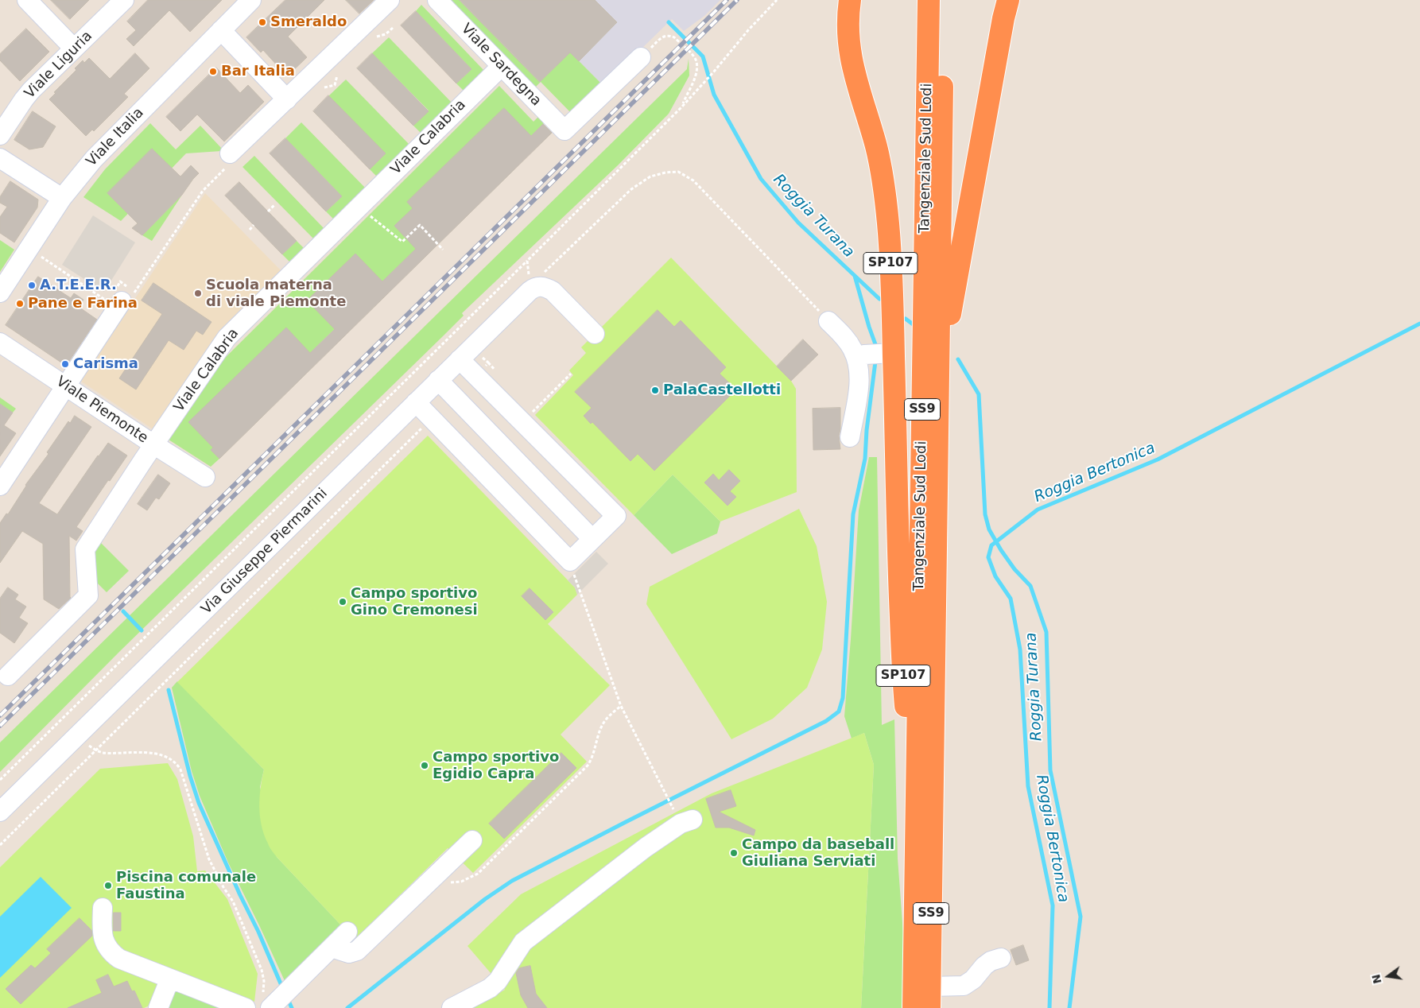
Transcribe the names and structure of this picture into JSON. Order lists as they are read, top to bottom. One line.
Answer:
{"streets":{"highway":["Tangenziale Sud Lodi","SP107","SS9"],"street":["Viale Liguria","Viale Sardegna","Viale Italia","Viale Calabria","Viale Piemonte","Via Giuseppe Piermarini"]},"crossings":[["Viale Sardegna","Viale Calabria"],["Viale Calabria","Viale Piemonte"],["Tangenziale Sud Lodi","SP107"]],"water":["Roggia Turana","Roggia Bertonica"],"places":["Smeraldo","Bar Italia","A.T.E.E.R.","Scuola materna di viale Piemonte","Pane e Farina","Carisma","PalaCastellotti","Campo sportivo Gino Cremonesi","Campo sportivo Egidio Capra","Campo da baseball Giuliana Serviati","Piscina comunale Faustina"],"north":"left"}
